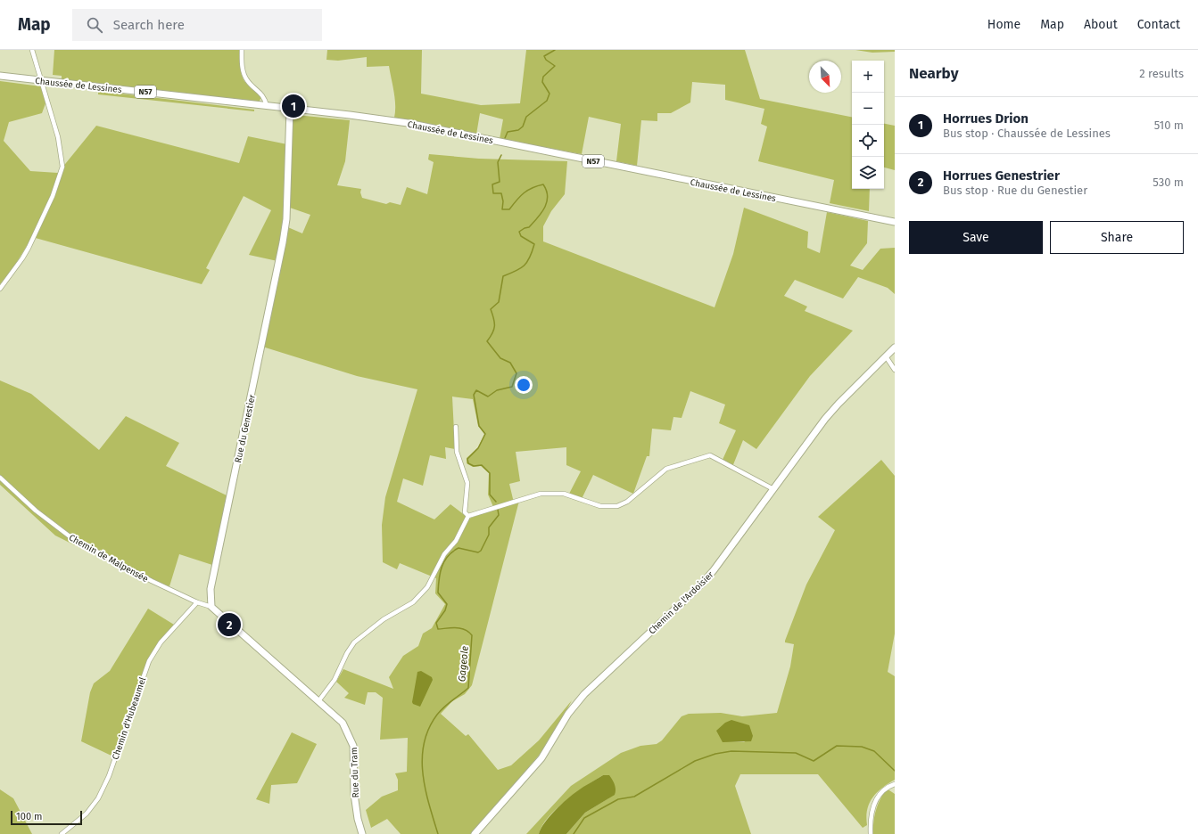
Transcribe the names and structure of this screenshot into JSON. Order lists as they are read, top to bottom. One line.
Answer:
{"streets":{"street":["Chaussée de Lessines","N57","Rue du Genestier","Chemin de Malpensée","Chemin de l'Ardoisier","Chemin d'Hubeaumel","Rue du Tram"]},"crossings":[["Chaussée de Lessines","Rue du Genestier"],["Rue du Genestier","Chemin de Malpensée"],["Chemin de Malpensée","Chemin d'Hubeaumel"]],"water":["Gageole"],"scale_bar":"100 m","north":"bottom right","page":{"header":"Map","search":"Search here","nav":["Home","Map","About","Contact"],"heading":["Nearby","2 results"],"map_buttons":["+","−"],"pins":["1","2"],"list":[{"mark":"1","name":"Horrues Drion","note":"Bus stop · Chaussée de Lessines","value":"510 m"},{"mark":"2","name":"Horrues Genestrier","note":"Bus stop · Rue du Genestier","value":"530 m"}],"buttons":["Save","Share"],"scale":"100 m"}}
